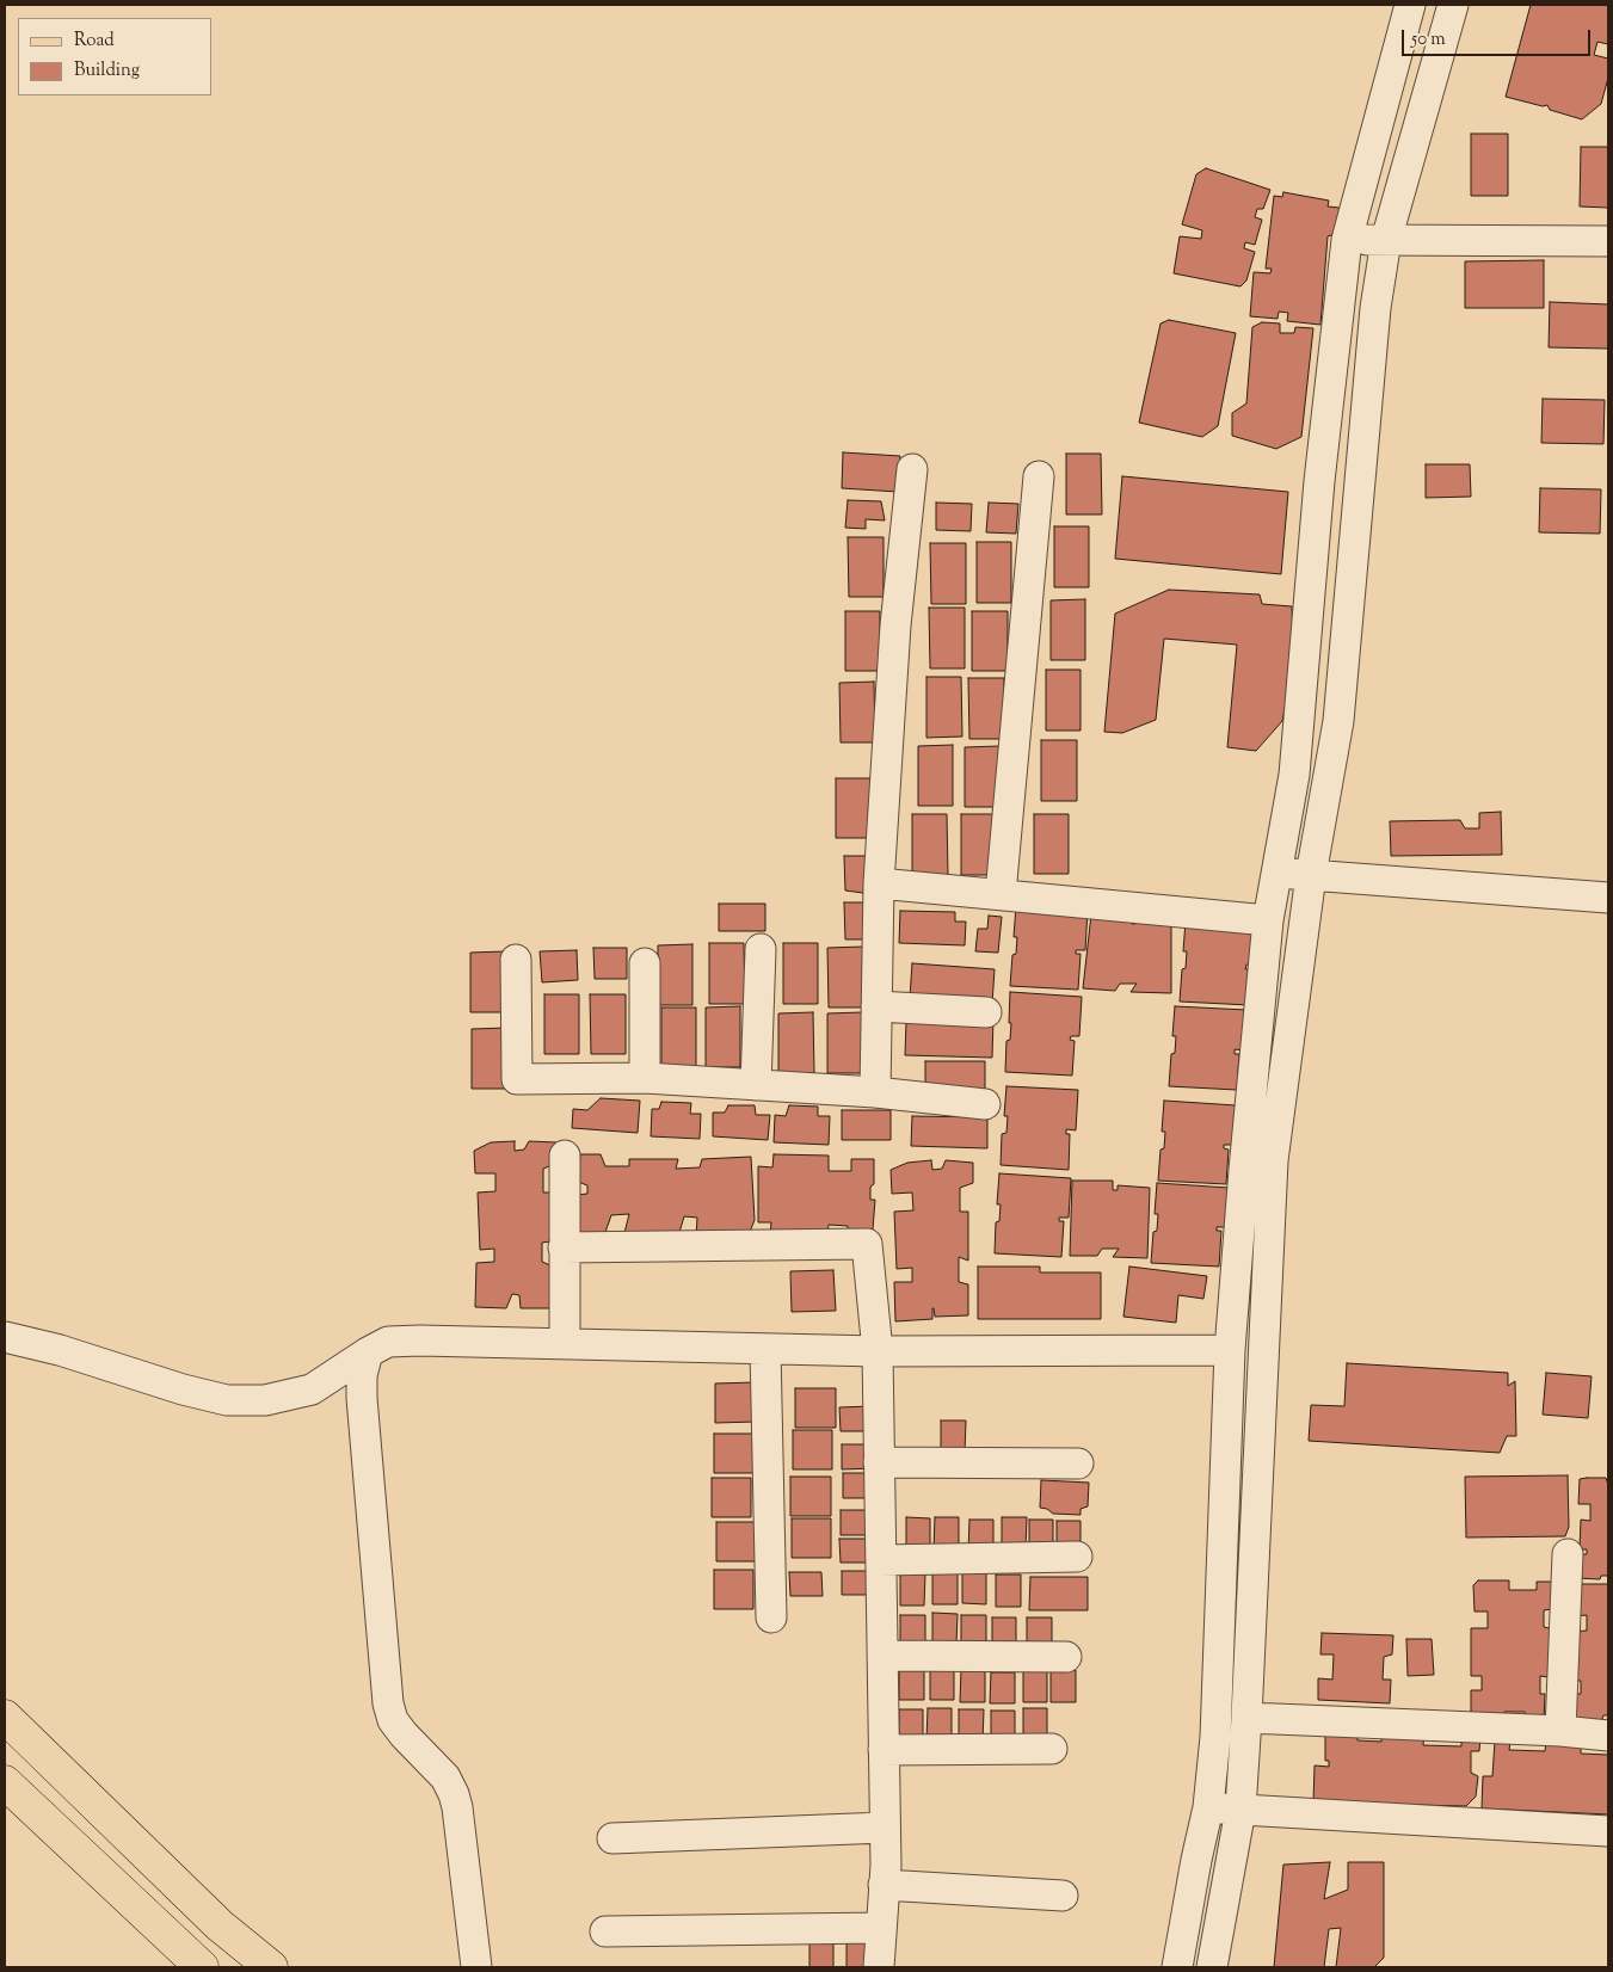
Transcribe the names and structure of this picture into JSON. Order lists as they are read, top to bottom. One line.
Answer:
{"legend":["Road","Building"],"scale_bar":"50 m"}
